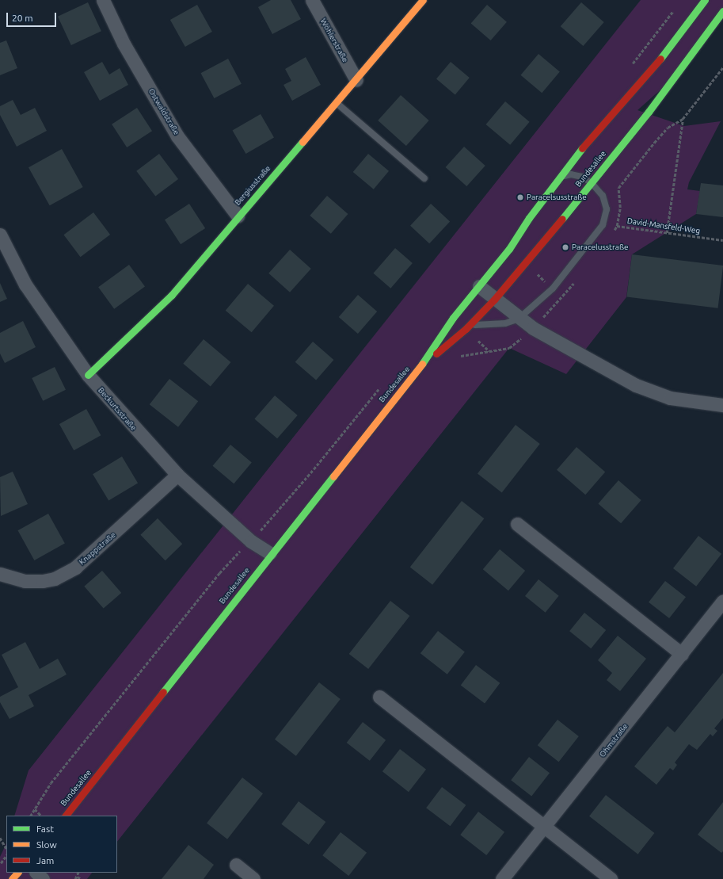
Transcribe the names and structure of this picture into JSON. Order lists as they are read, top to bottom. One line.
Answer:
{"streets":{"street":["Wöhlerstraße","Ostwaldstraße","Bundesallee","Bergiusstraße","Beckurtsstraße","Knappstraße","Ohmstraße"],"path":["David-Mansfeld-Weg"]},"crossings":[["Wöhlerstraße","Bergiusstraße"],["Ostwaldstraße","Bergiusstraße"],["Bundesallee","Beckurtsstraße"],["Bergiusstraße","Beckurtsstraße"],["Beckurtsstraße","Knappstraße"]],"places":["Paracelsusstraße","Paracelusstraße"],"legend":["Fast","Slow","Jam"],"scale_bar":"20 m"}
